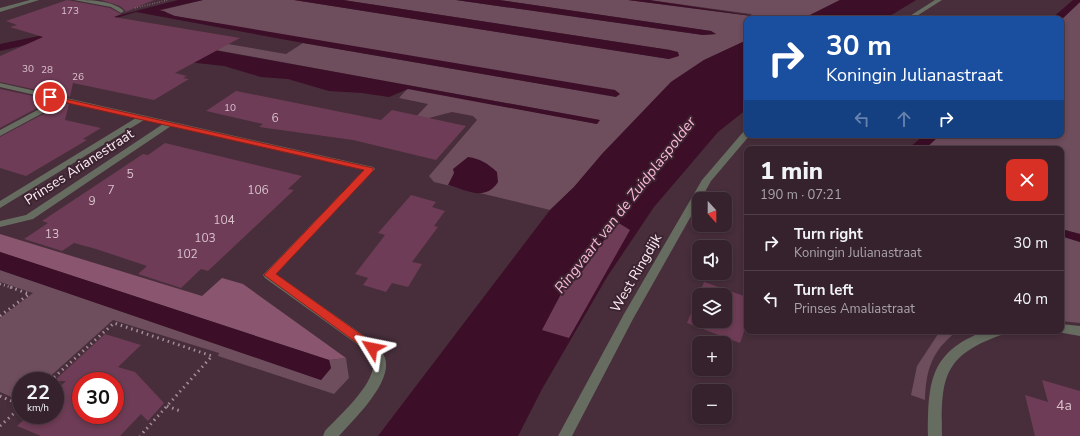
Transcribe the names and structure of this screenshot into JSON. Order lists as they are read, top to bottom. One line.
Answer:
{"streets":{"street":["Prinses Arianestraat","West Ringdijk"]},"water":["Ringvaart van de Zuidplaspolder"],"house_numbers":["173","30","28","26","10","6","5","7","106","9","104","13","103","102","4a"],"north":"bottom","page":{"turn":["30 m","Koningin Julianastraat"],"heading":["1 min","190 m · 07:21"],"map_buttons":["+","−"],"list":[{"name":"Turn right","note":"Koningin Julianastraat","value":"30 m"},{"name":"Turn left","note":"Prinses Amaliastraat","value":"40 m"}],"speed":"22 km/h","limit":"30"}}
